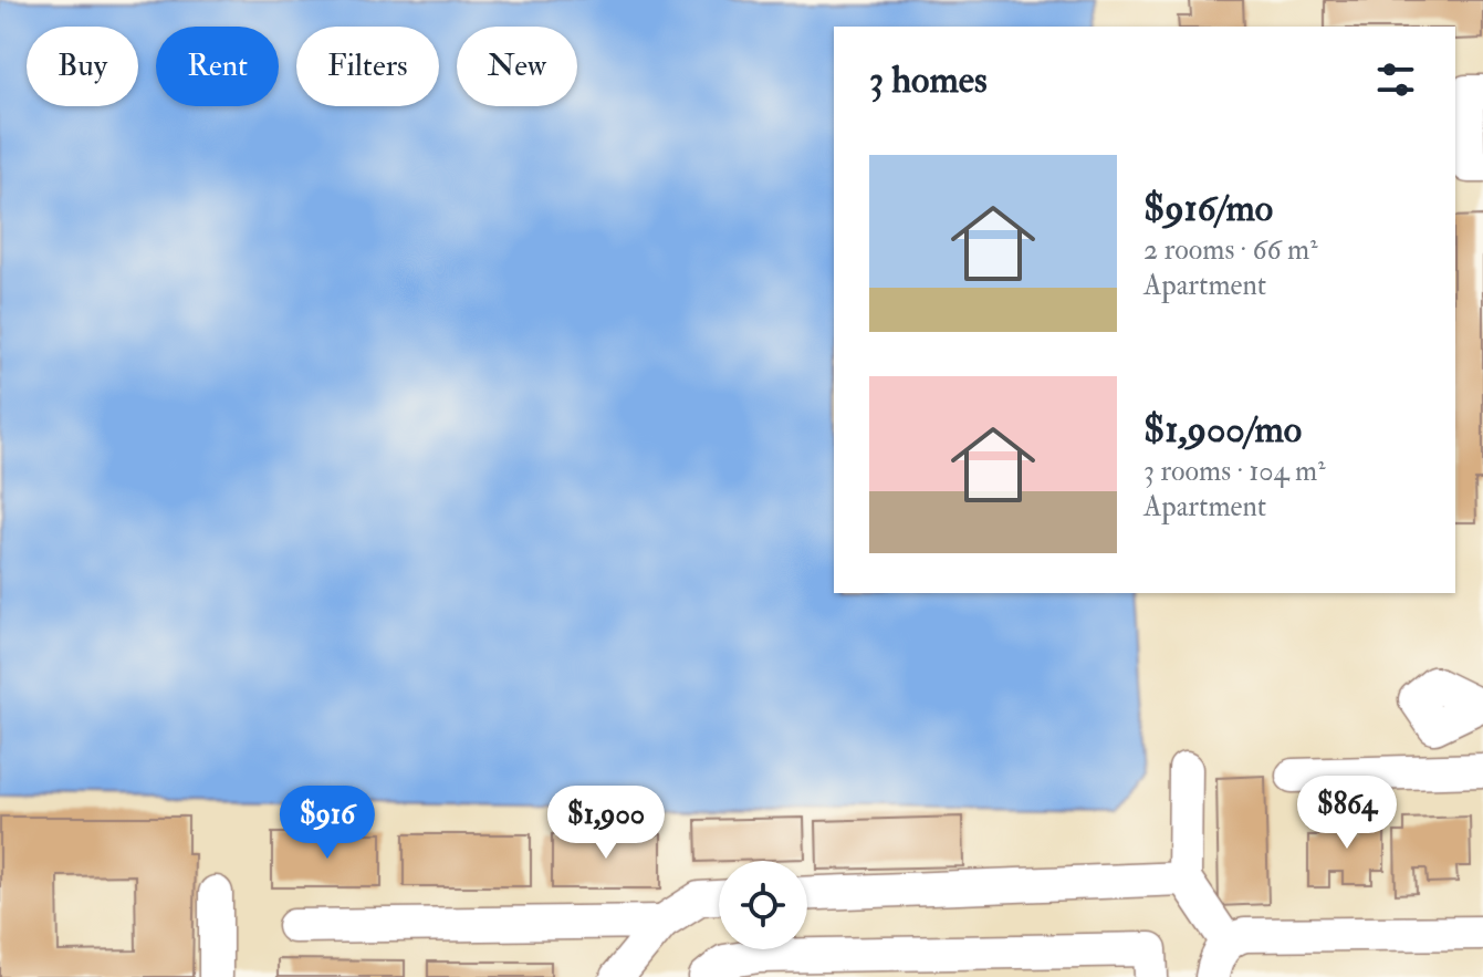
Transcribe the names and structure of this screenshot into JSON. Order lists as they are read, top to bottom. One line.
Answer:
{"page":{"chip":["Buy","Rent","Filters","New"],"heading":"3 homes","list":[{"name":"$916/mo","note":"2 rooms · 66 m² · Apartment"},{"name":"$1,900/mo","note":"3 rooms · 104 m² · Apartment"}],"price":["$864","$916","$1,900"]}}
